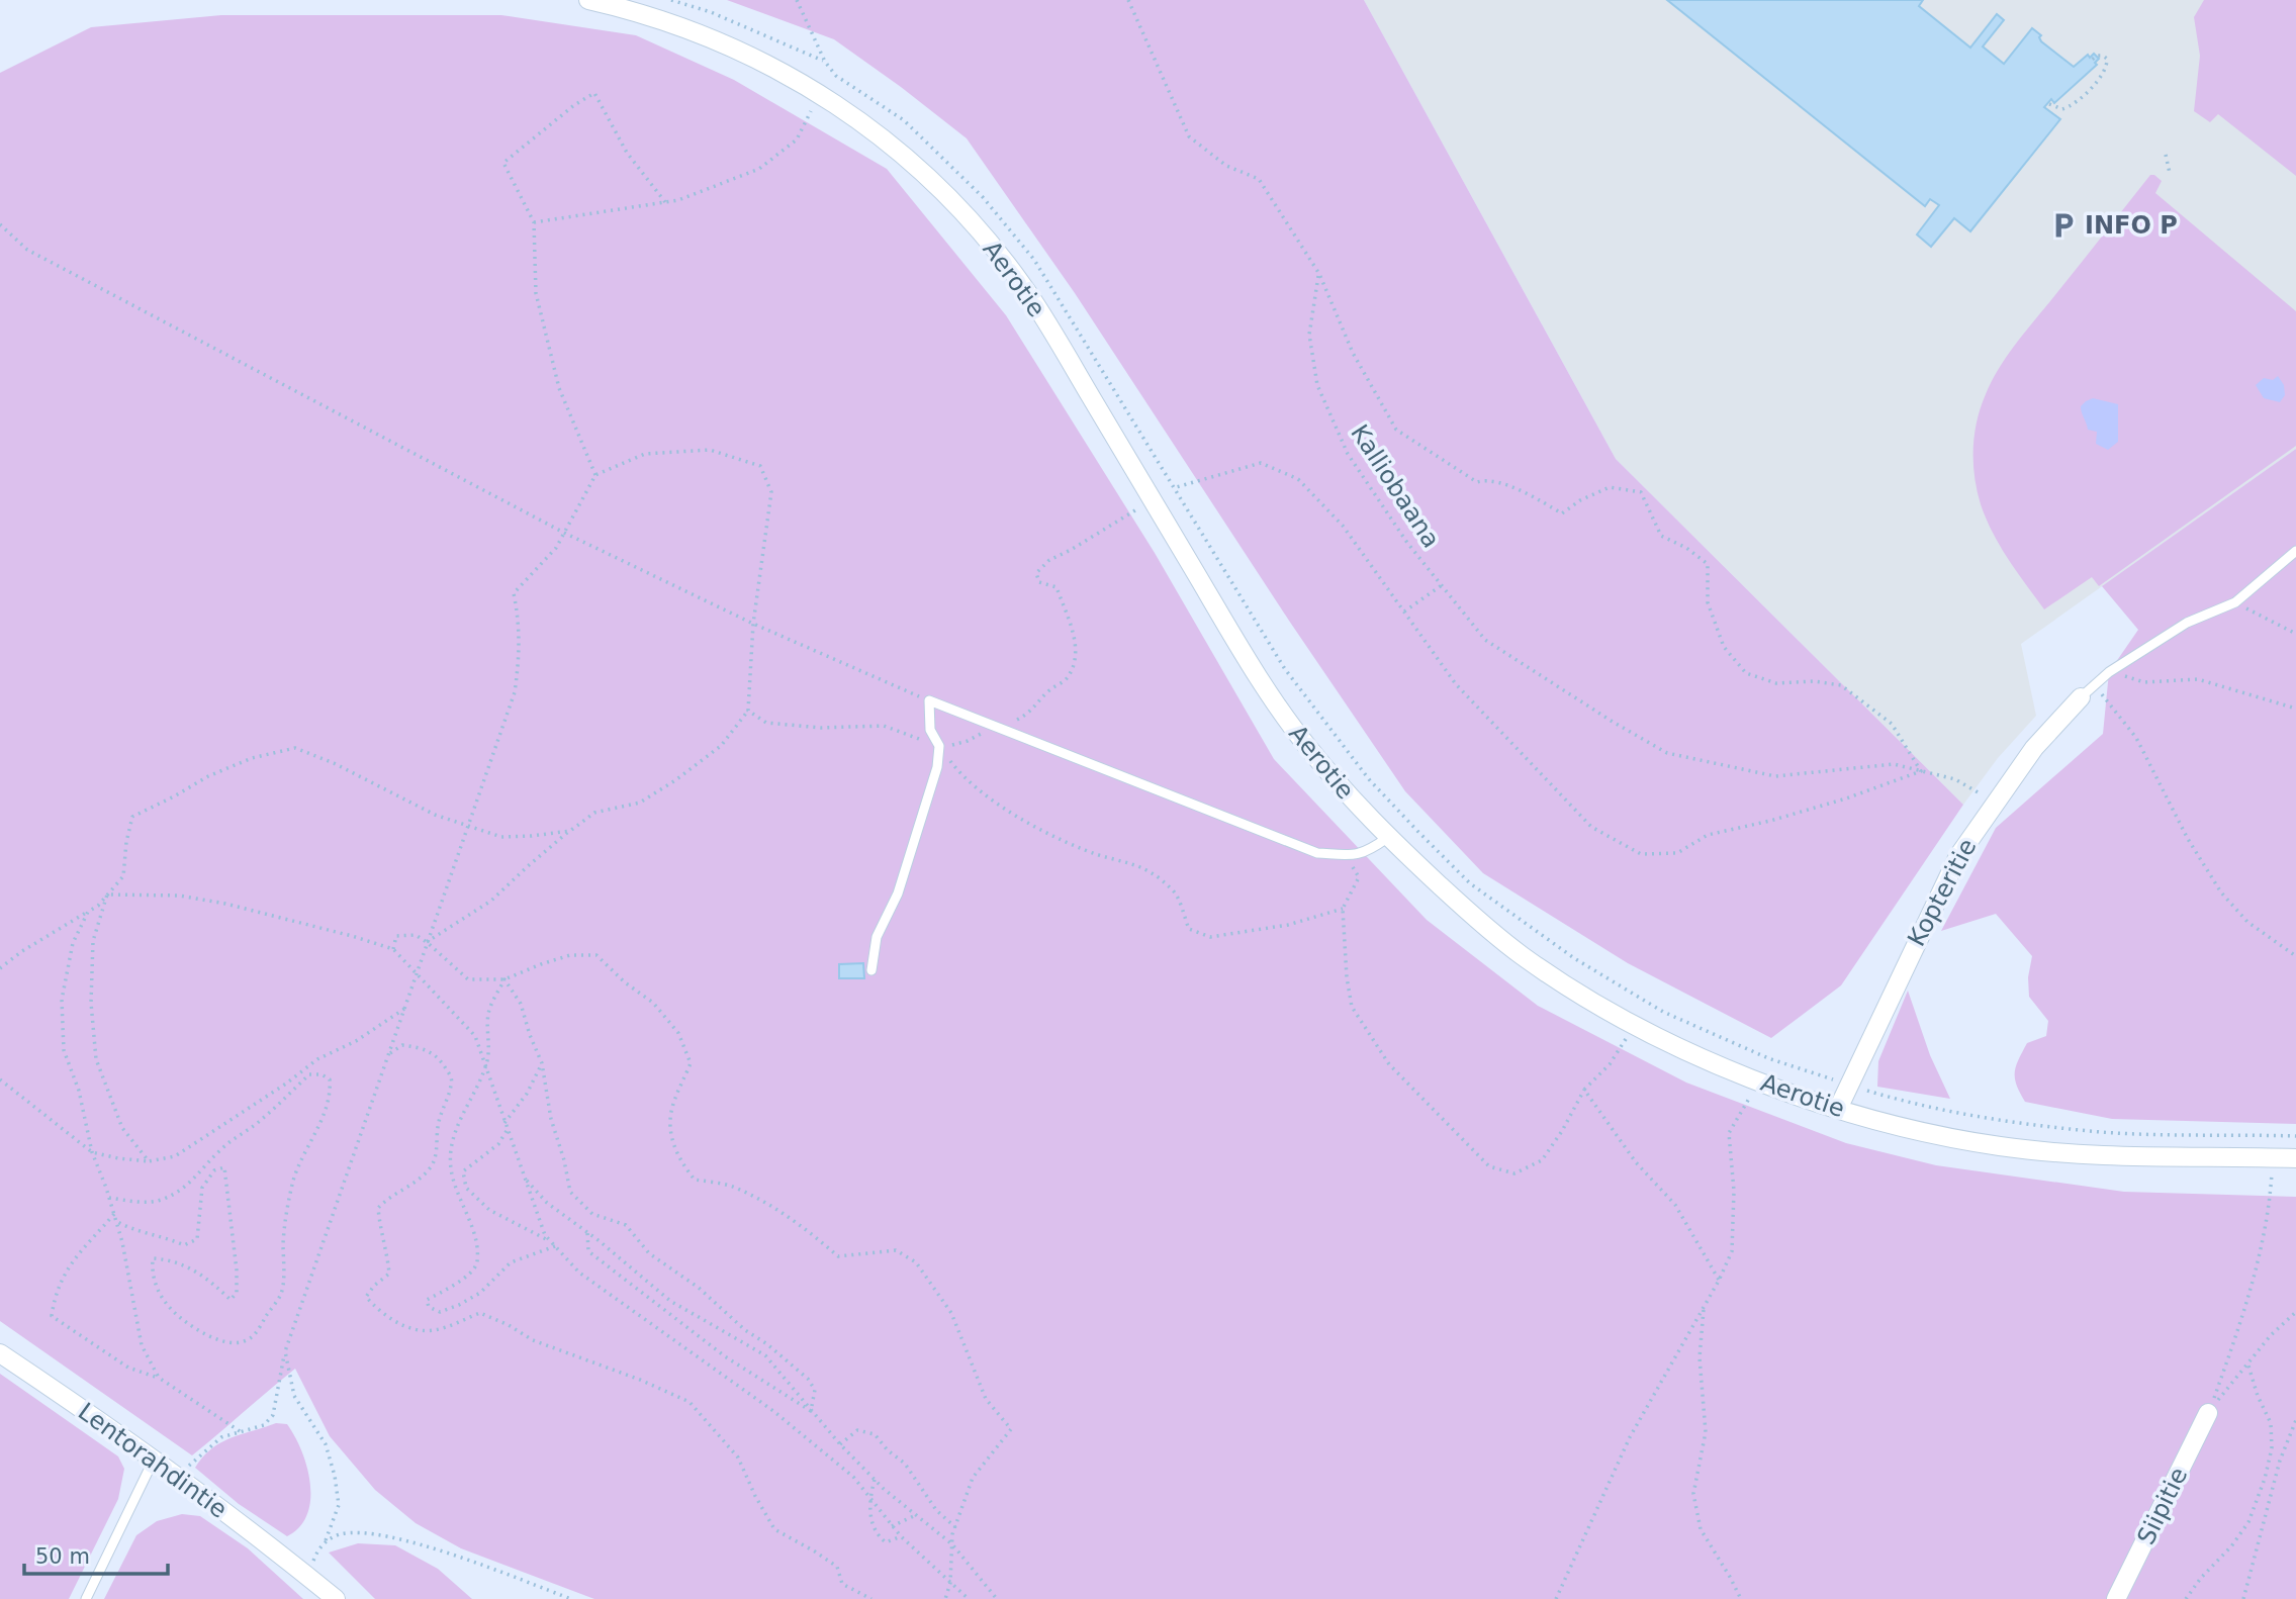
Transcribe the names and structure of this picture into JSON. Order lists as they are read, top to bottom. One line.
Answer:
{"streets":{"street":["Aerotie","Kopteritie","Lentorahdintie","Siipitie"],"path":["Kalliobaana"]},"crossings":[["Aerotie","Kopteritie"],["Kalliobaana","Kopteritie"]],"places":{"parking":["INFO P"]},"scale_bar":"50 m"}
